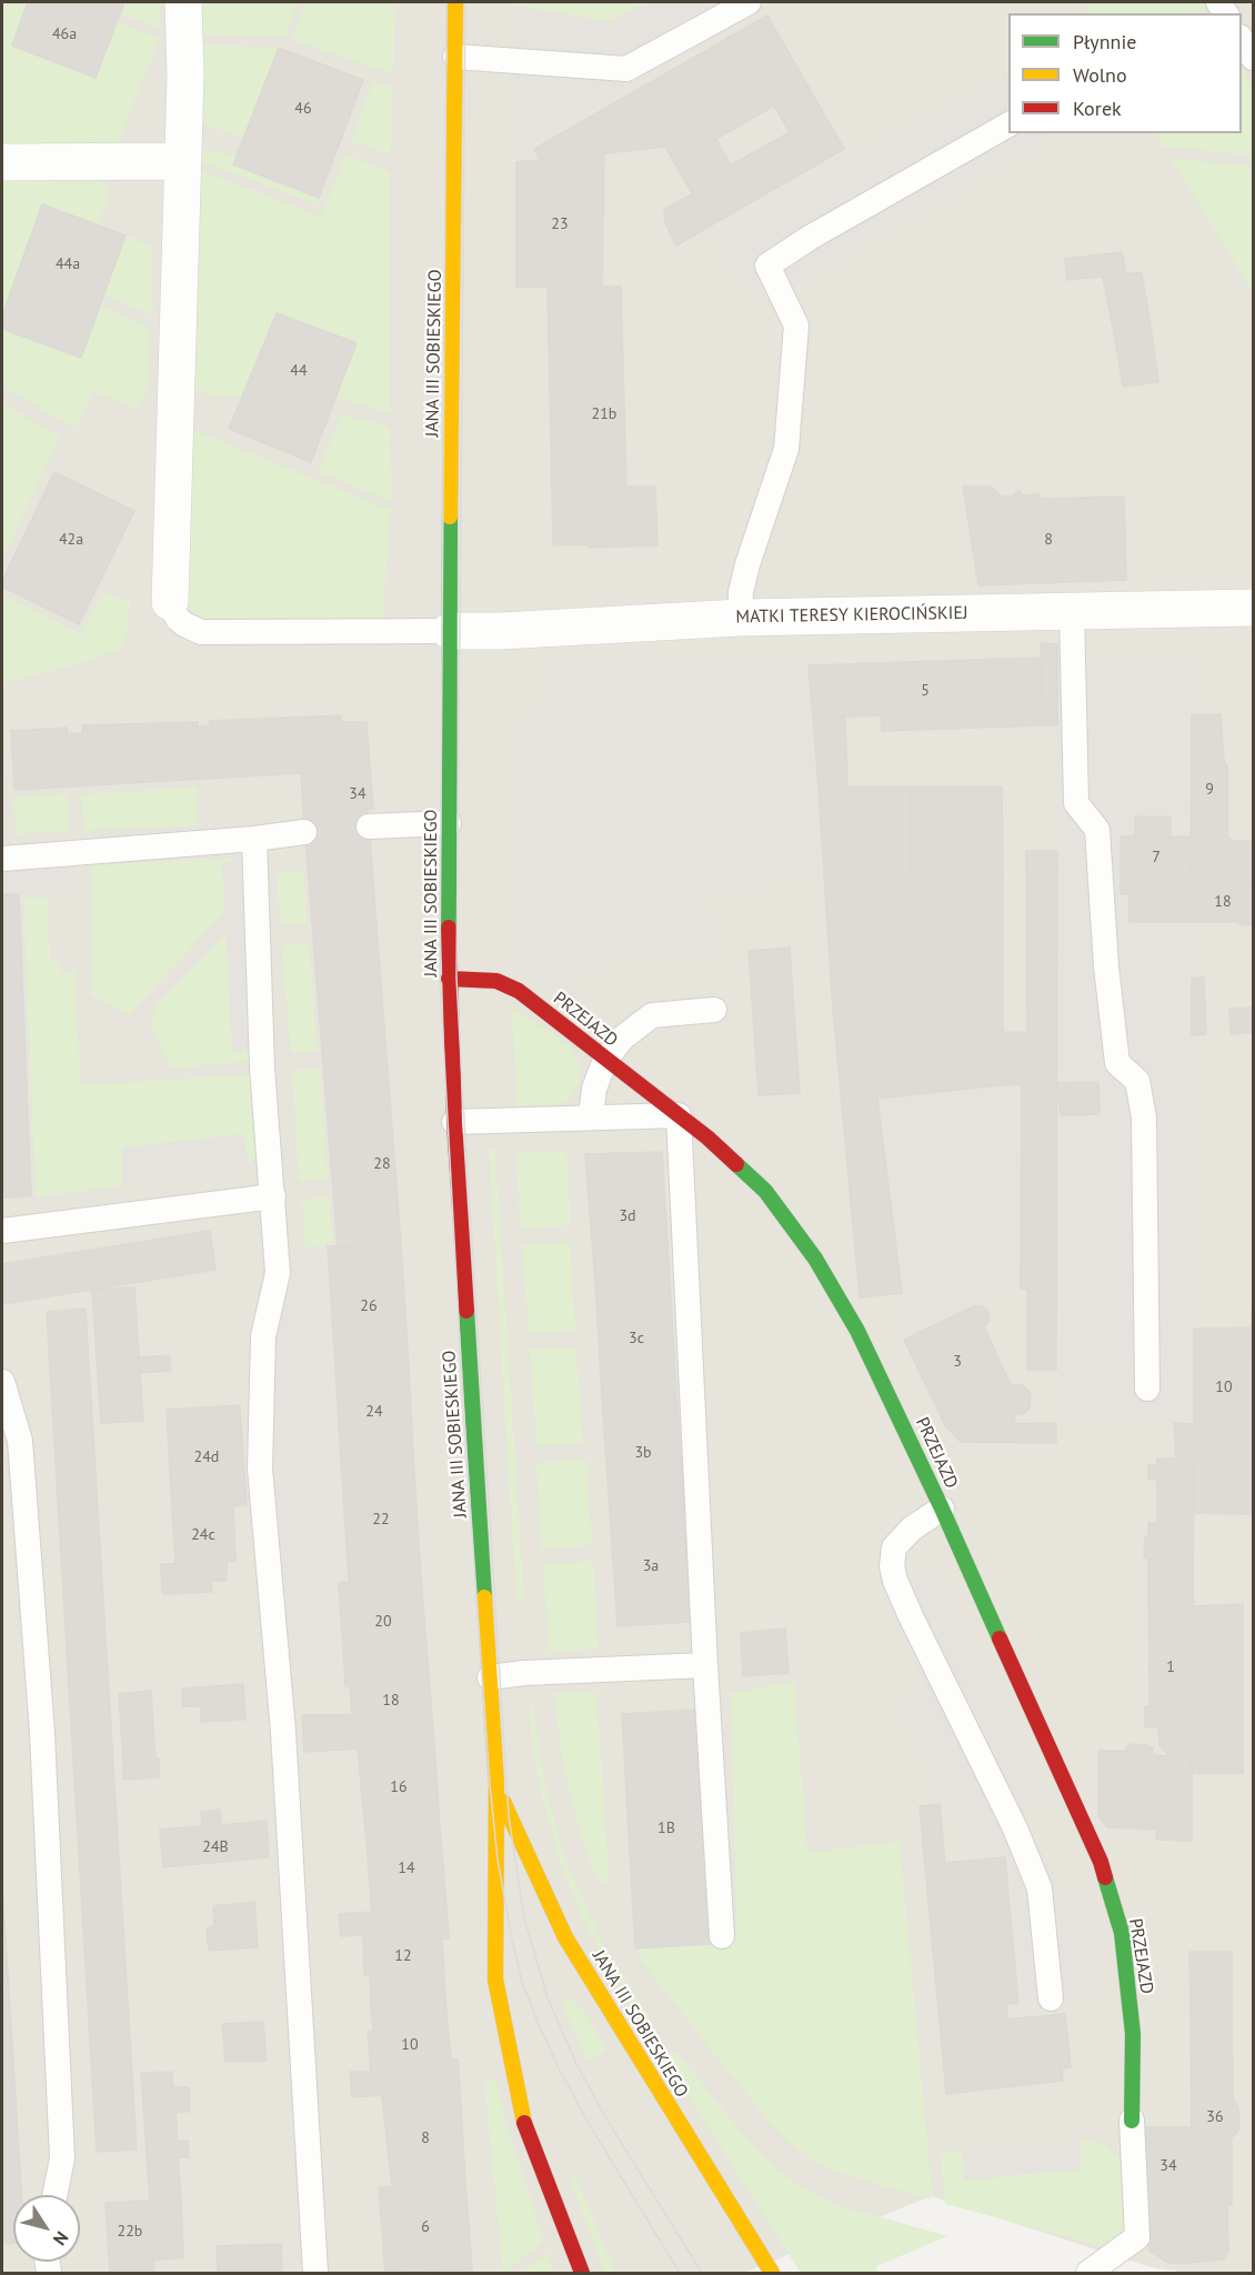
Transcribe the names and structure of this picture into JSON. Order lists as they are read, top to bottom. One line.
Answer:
{"streets":{"street":["JANA III SOBIESKIEGO","MATKI TERESY KIEROCIŃSKIEJ","PRZEJAZD"]},"crossings":[["JANA III SOBIESKIEGO","MATKI TERESY KIEROCIŃSKIEJ"],["JANA III SOBIESKIEGO","PRZEJAZD"]],"house_numbers":["46a","46","23","44a","44","21b","42a","8","5","9","34","7","18","28","3d","26","3c","3","10","24","3b","24d","22","24c","3a","20","1","18","16","1B","24B","14","12","10","36","8","34","6","22b"],"legend":["Płynnie","Wolno","Korek"],"north":"bottom right"}
